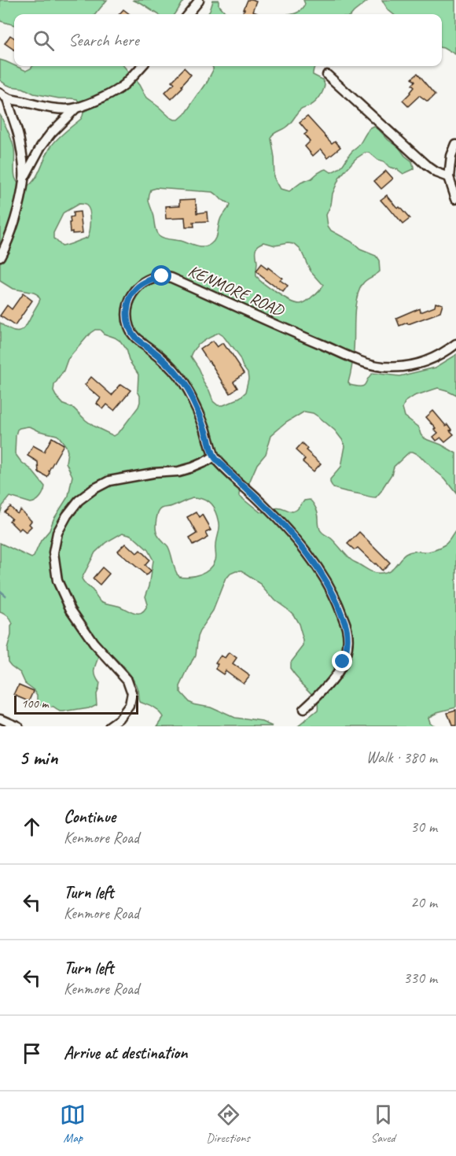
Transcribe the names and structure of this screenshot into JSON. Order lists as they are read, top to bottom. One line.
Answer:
{"streets":{"street":["KENMORE ROAD"]},"scale_bar":"100 m","page":{"search":"Search here","scale":"100 m","heading":["5 min","Walk · 380 m"],"list":[["Continue","Kenmore Road","30 m"],["Turn left","Kenmore Road","20 m"],["Turn left","Kenmore Road","330 m"],"Arrive at destination"],"nav":["Map","Directions","Saved"]}}
